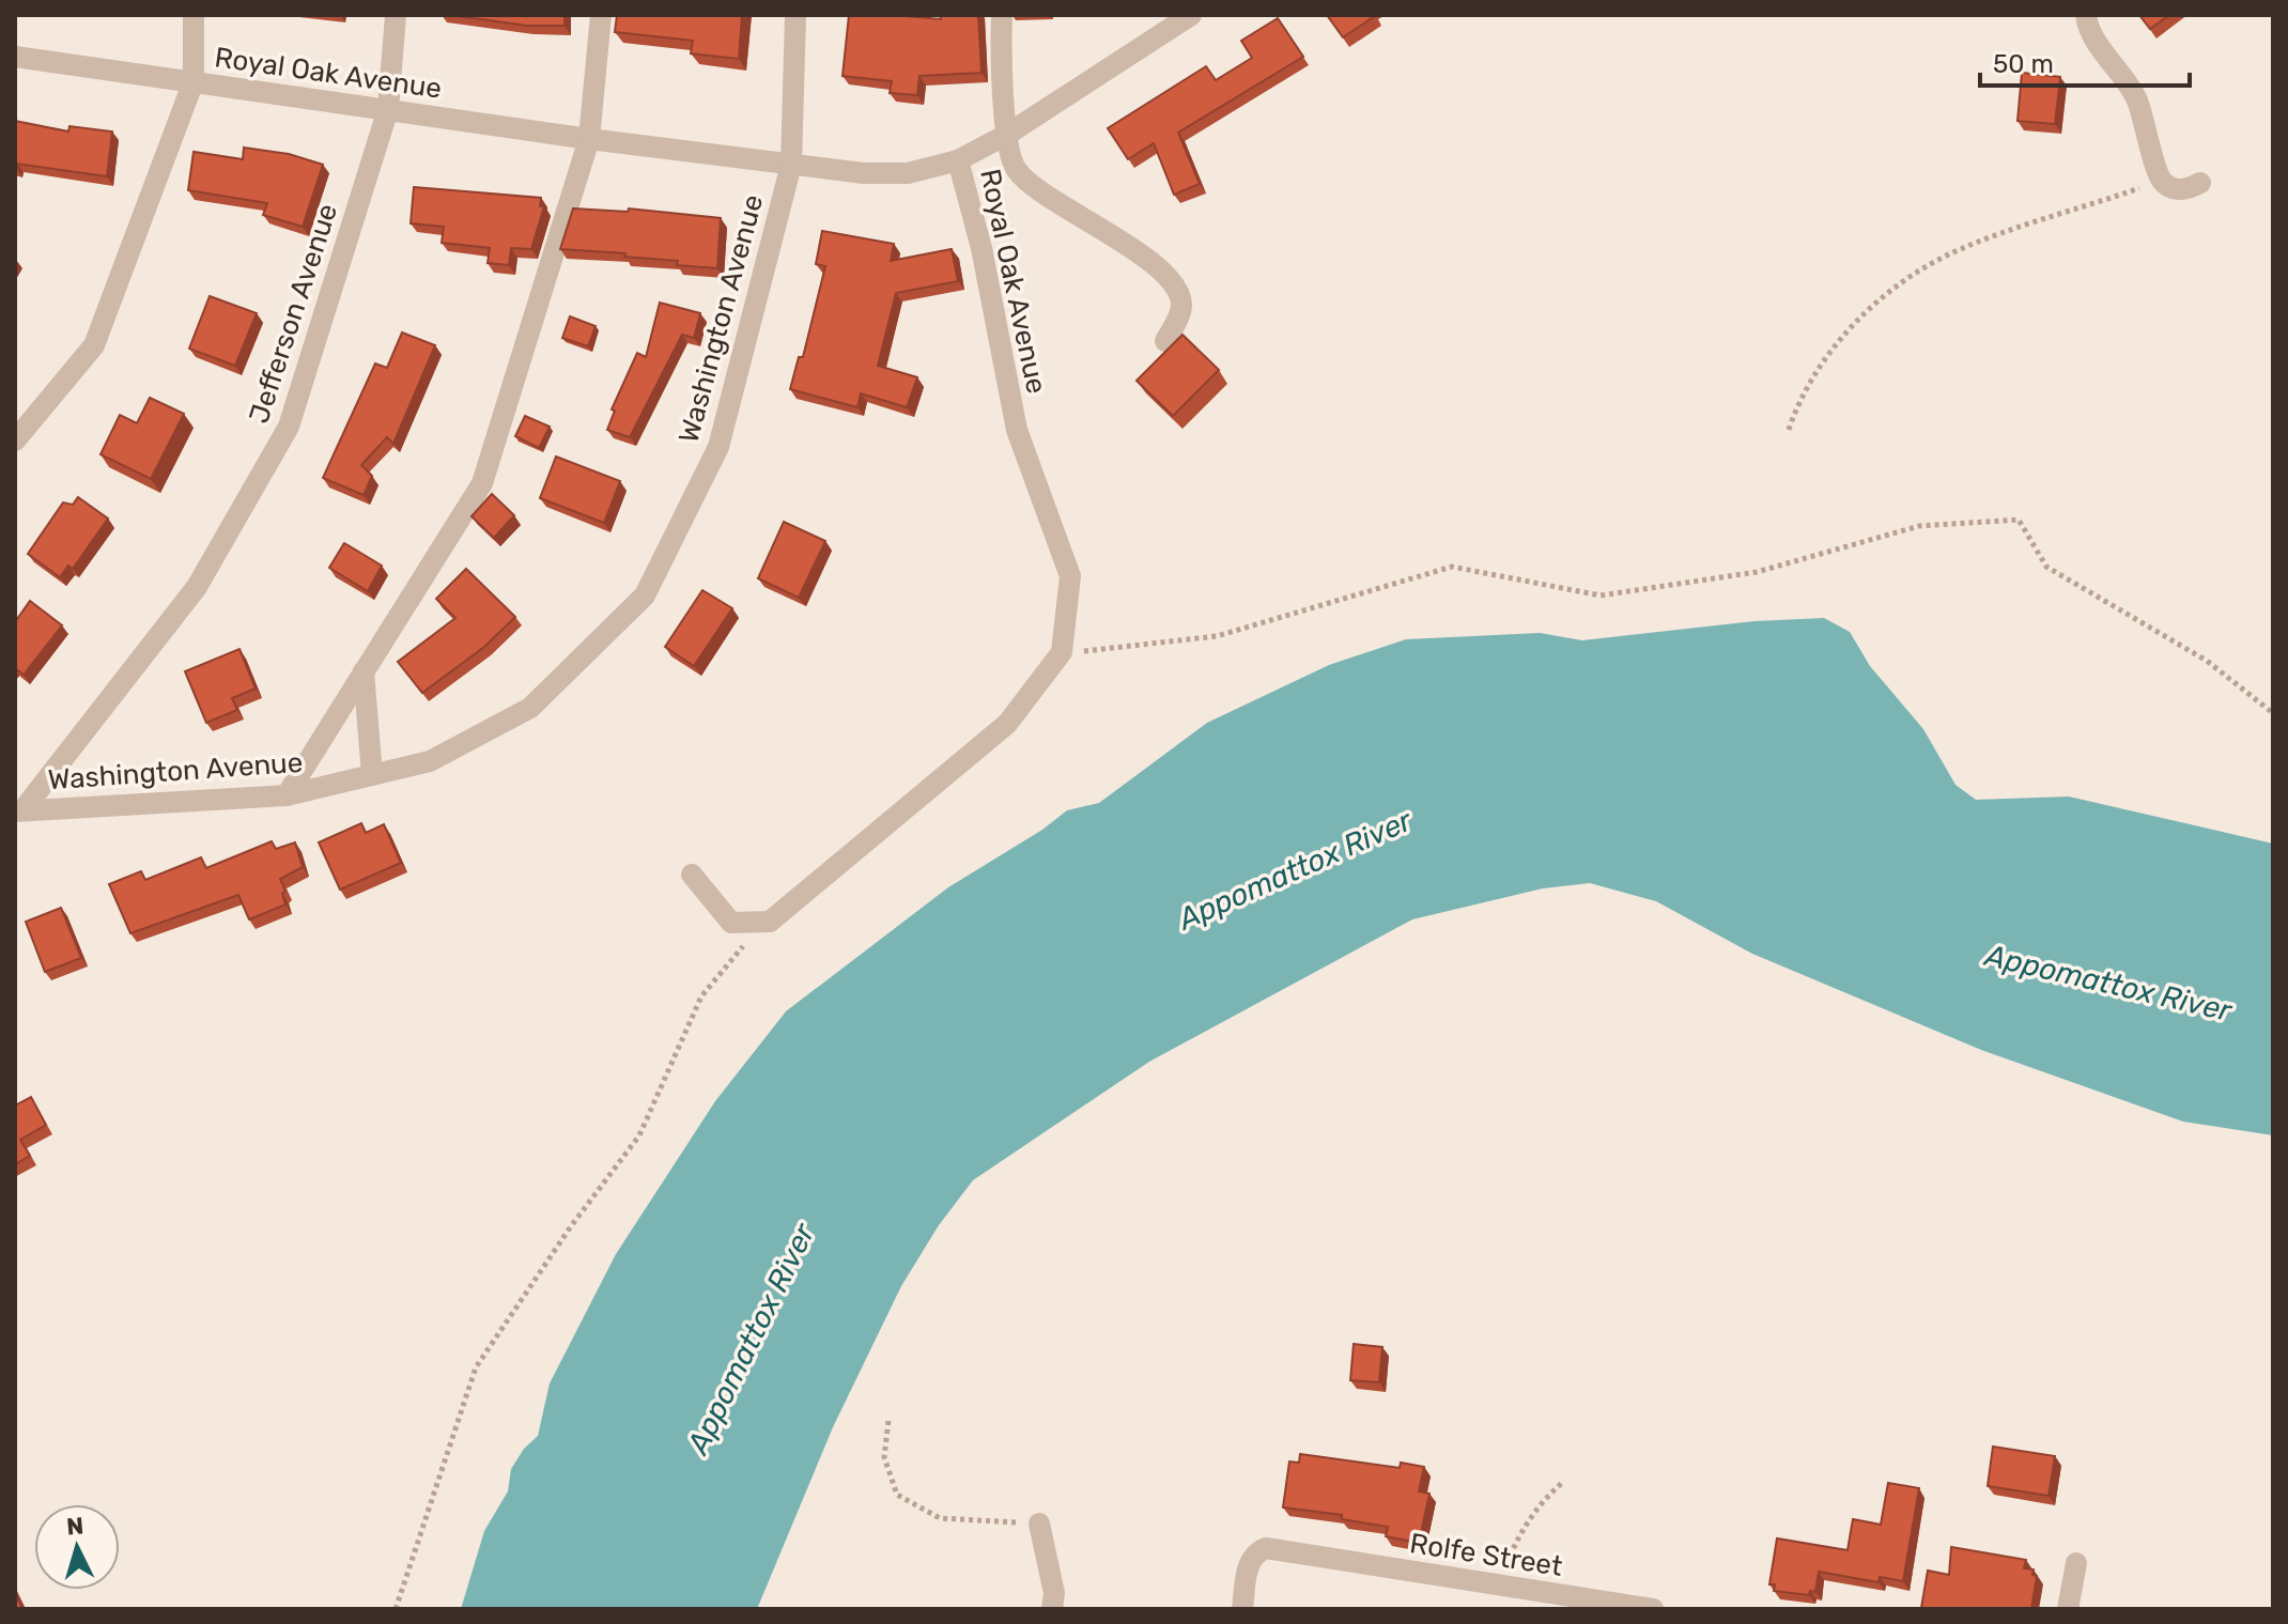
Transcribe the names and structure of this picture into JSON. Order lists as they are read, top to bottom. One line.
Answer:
{"streets":{"street":["Royal Oak Avenue","Jefferson Avenue","Washington Avenue","Rolfe Street"]},"crossings":[["Royal Oak Avenue","Jefferson Avenue"],["Royal Oak Avenue","Washington Avenue"],["Jefferson Avenue","Washington Avenue"]],"water":["Appomattox River"],"scale_bar":"50 m","north":"top"}
